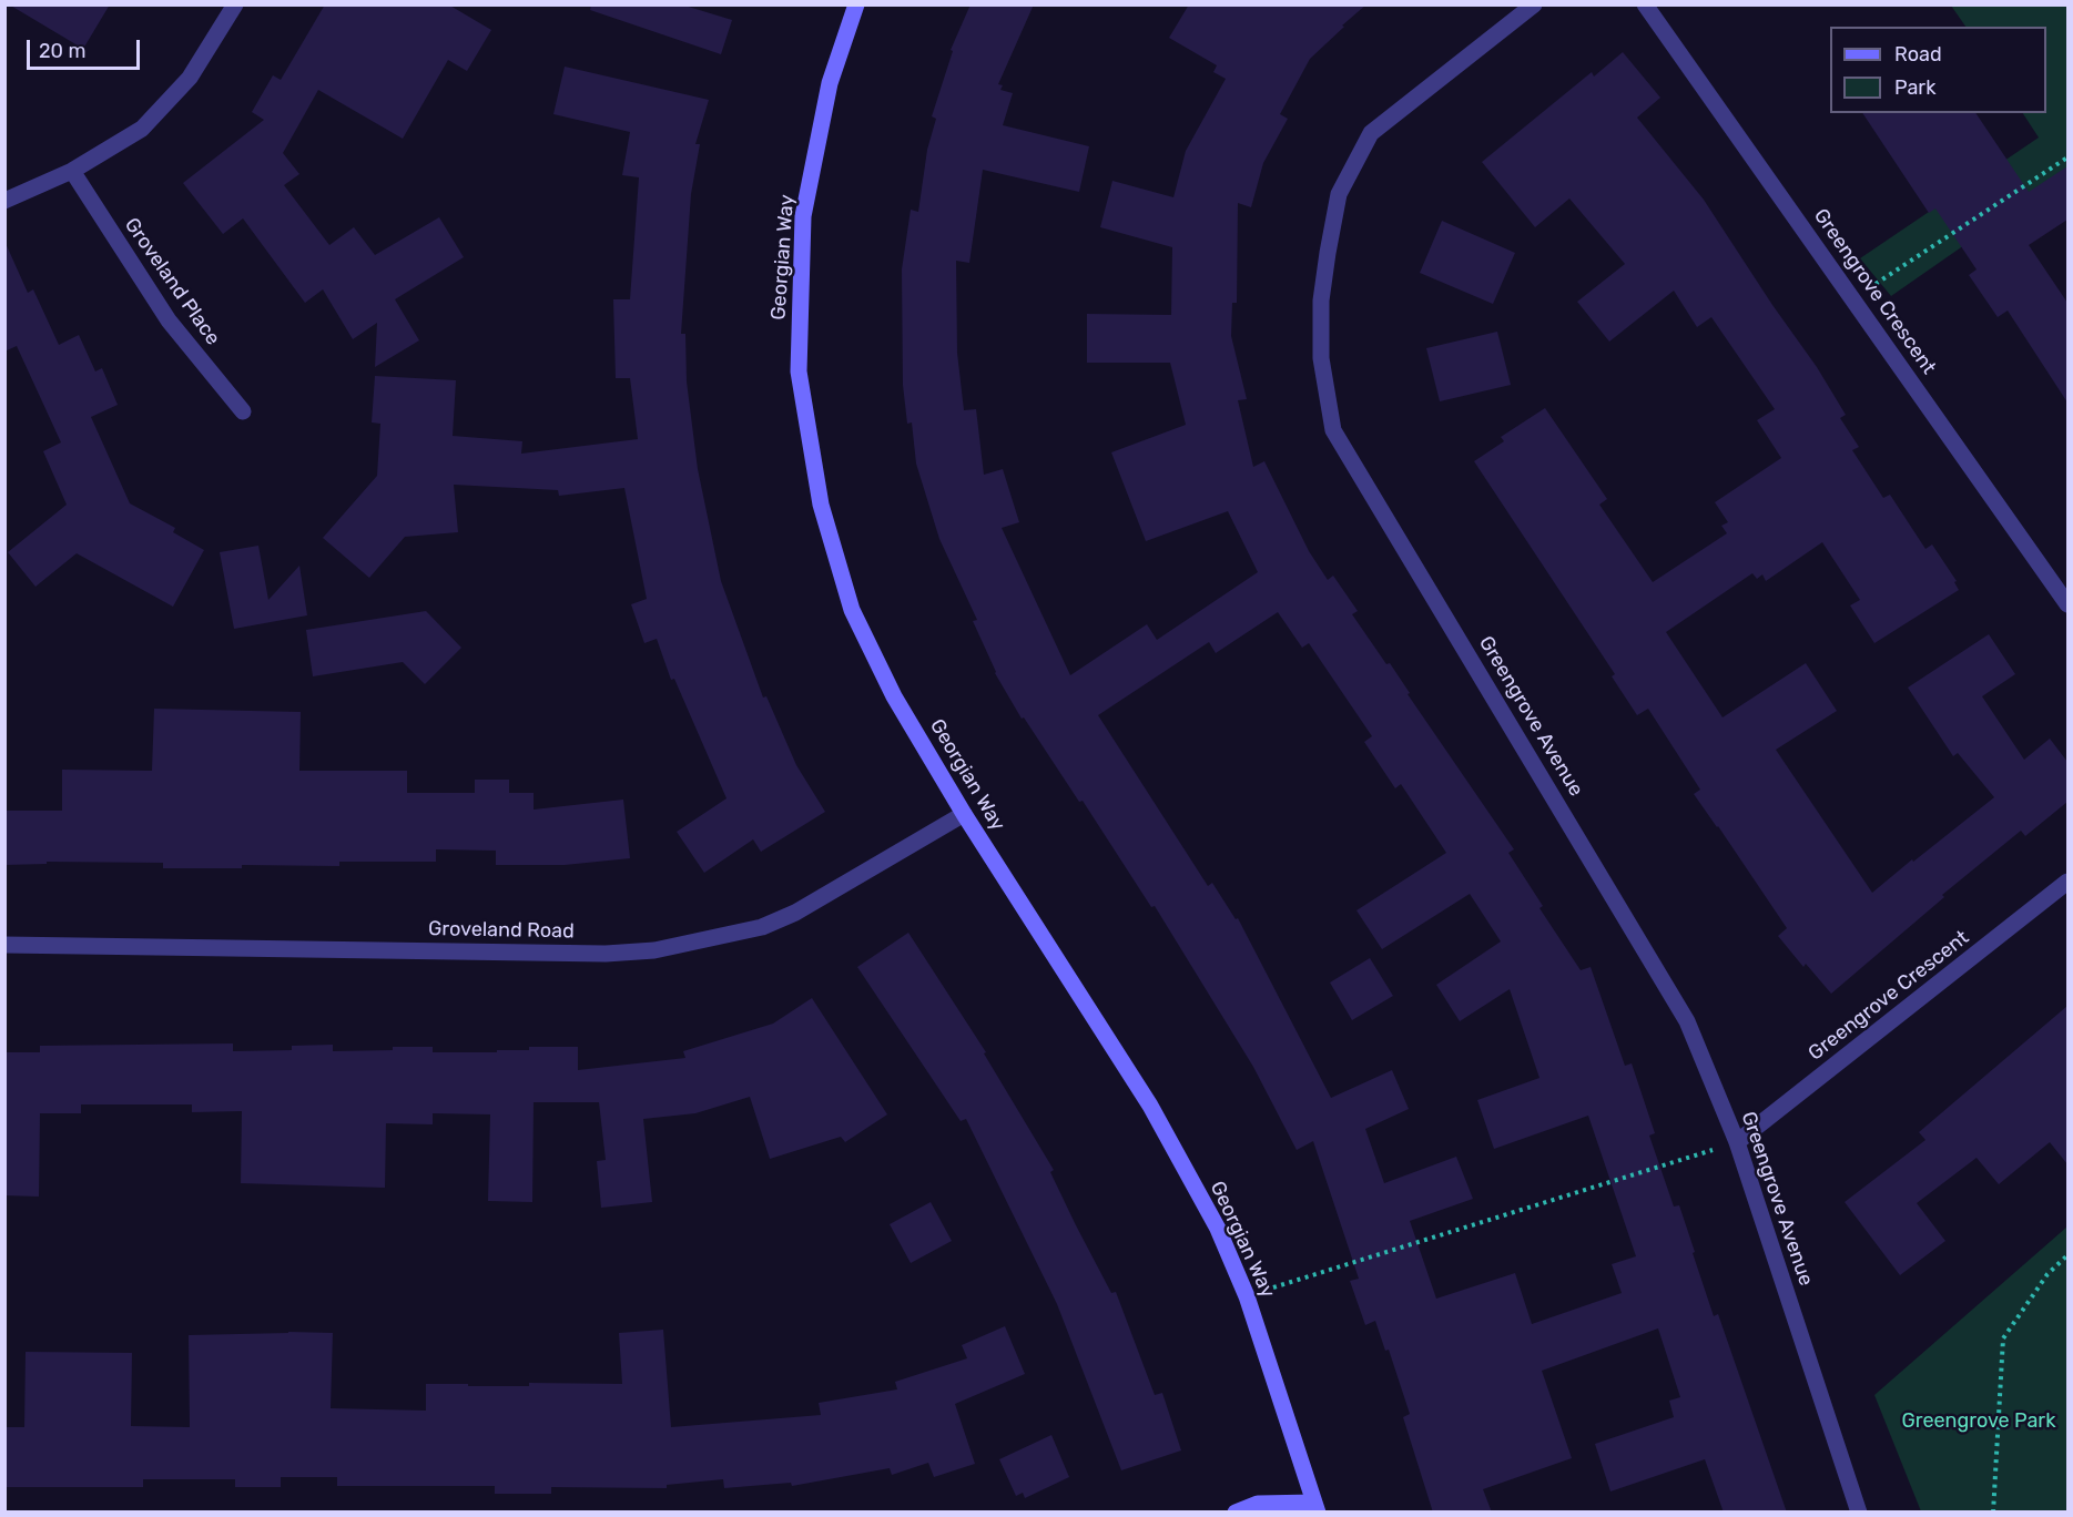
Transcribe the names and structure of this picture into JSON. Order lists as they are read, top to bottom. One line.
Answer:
{"streets":{"street":["Georgian Way","Groveland Place","Greengrove Crescent","Greengrove Avenue","Groveland Road"]},"crossings":[["Georgian Way","Groveland Road"],["Greengrove Crescent","Greengrove Avenue"]],"parks":["Greengrove Park"],"legend":["Road","Park"],"scale_bar":"20 m"}
